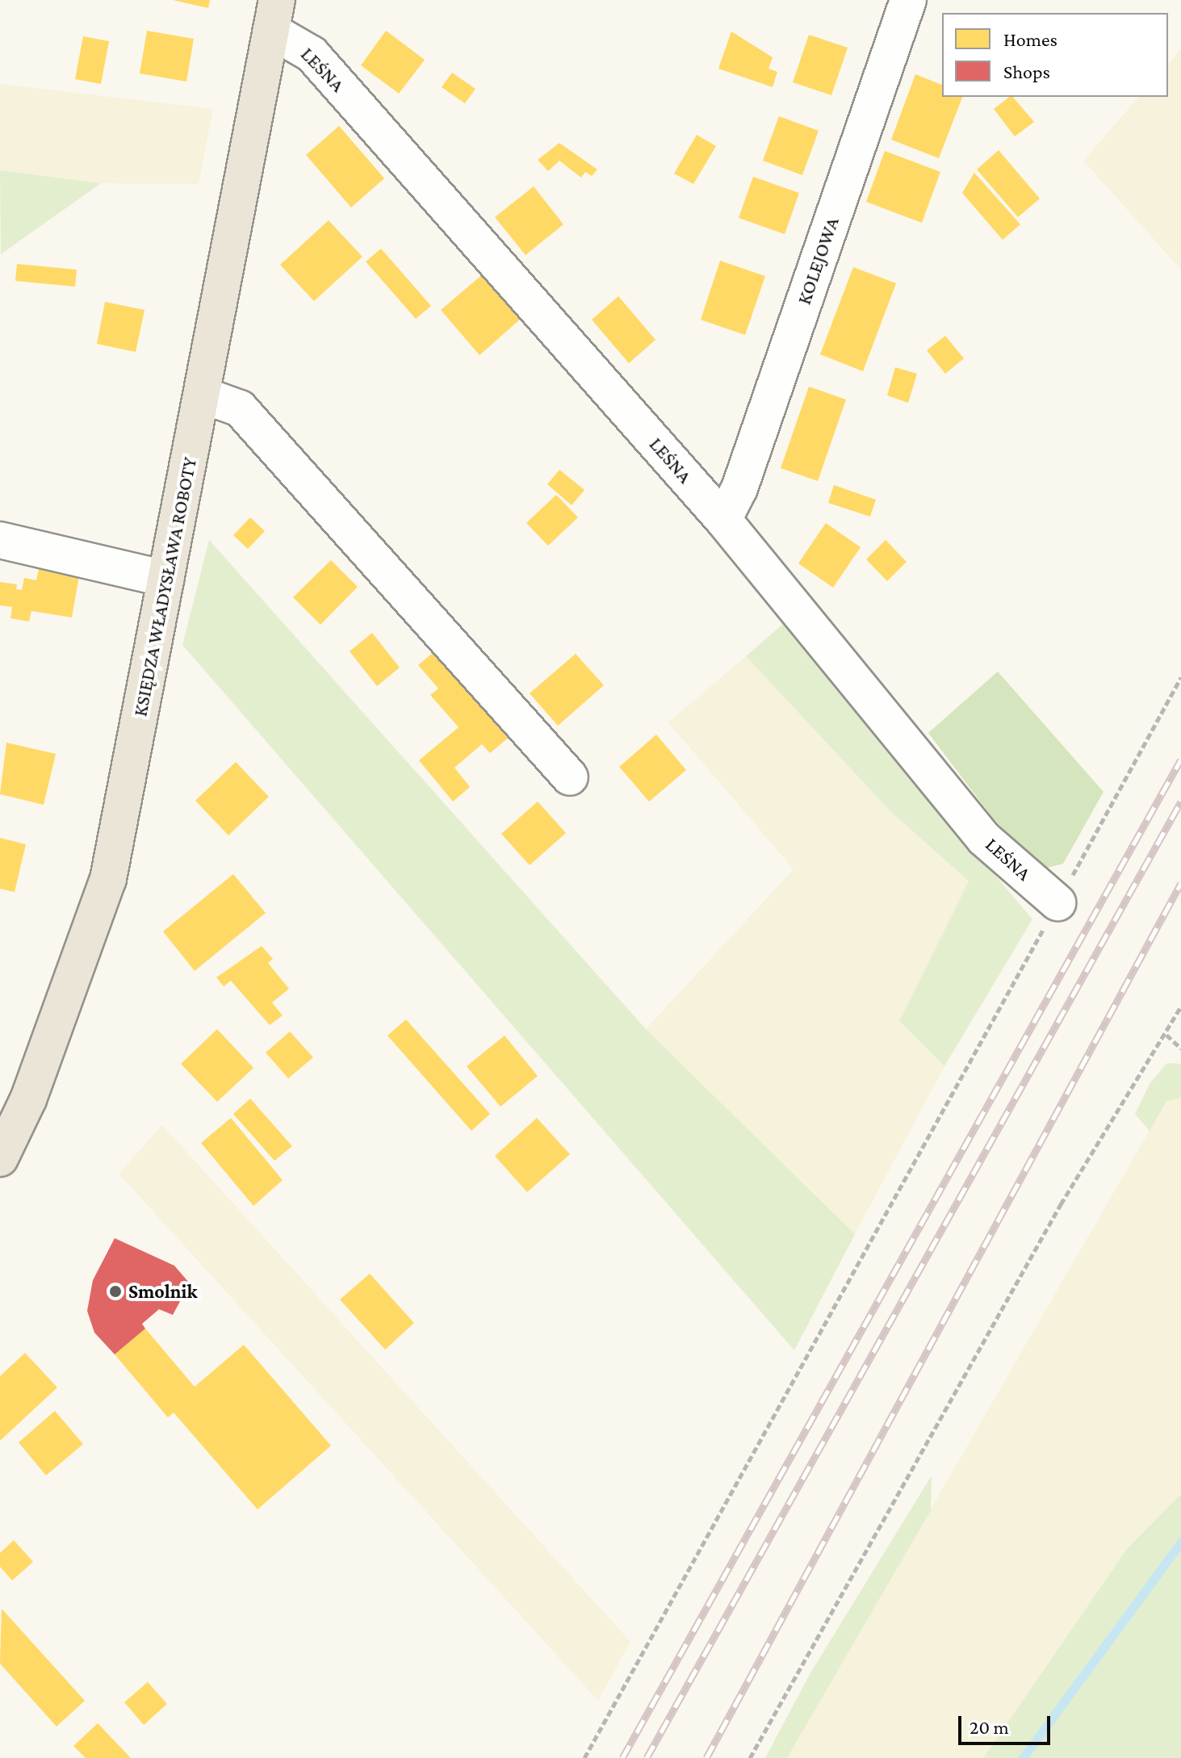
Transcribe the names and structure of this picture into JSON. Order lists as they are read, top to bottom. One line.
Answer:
{"streets":{"main road":["KSIĘDZA WŁADYSŁAWA ROBOTY"],"street":["LEŚNA","KOLEJOWA"]},"crossings":[["LEŚNA","KOLEJOWA"],["LEŚNA","KSIĘDZA WŁADYSŁAWA ROBOTY"]],"places":["Smolnik"],"legend":["Homes","Shops"],"scale_bar":"20 m"}
